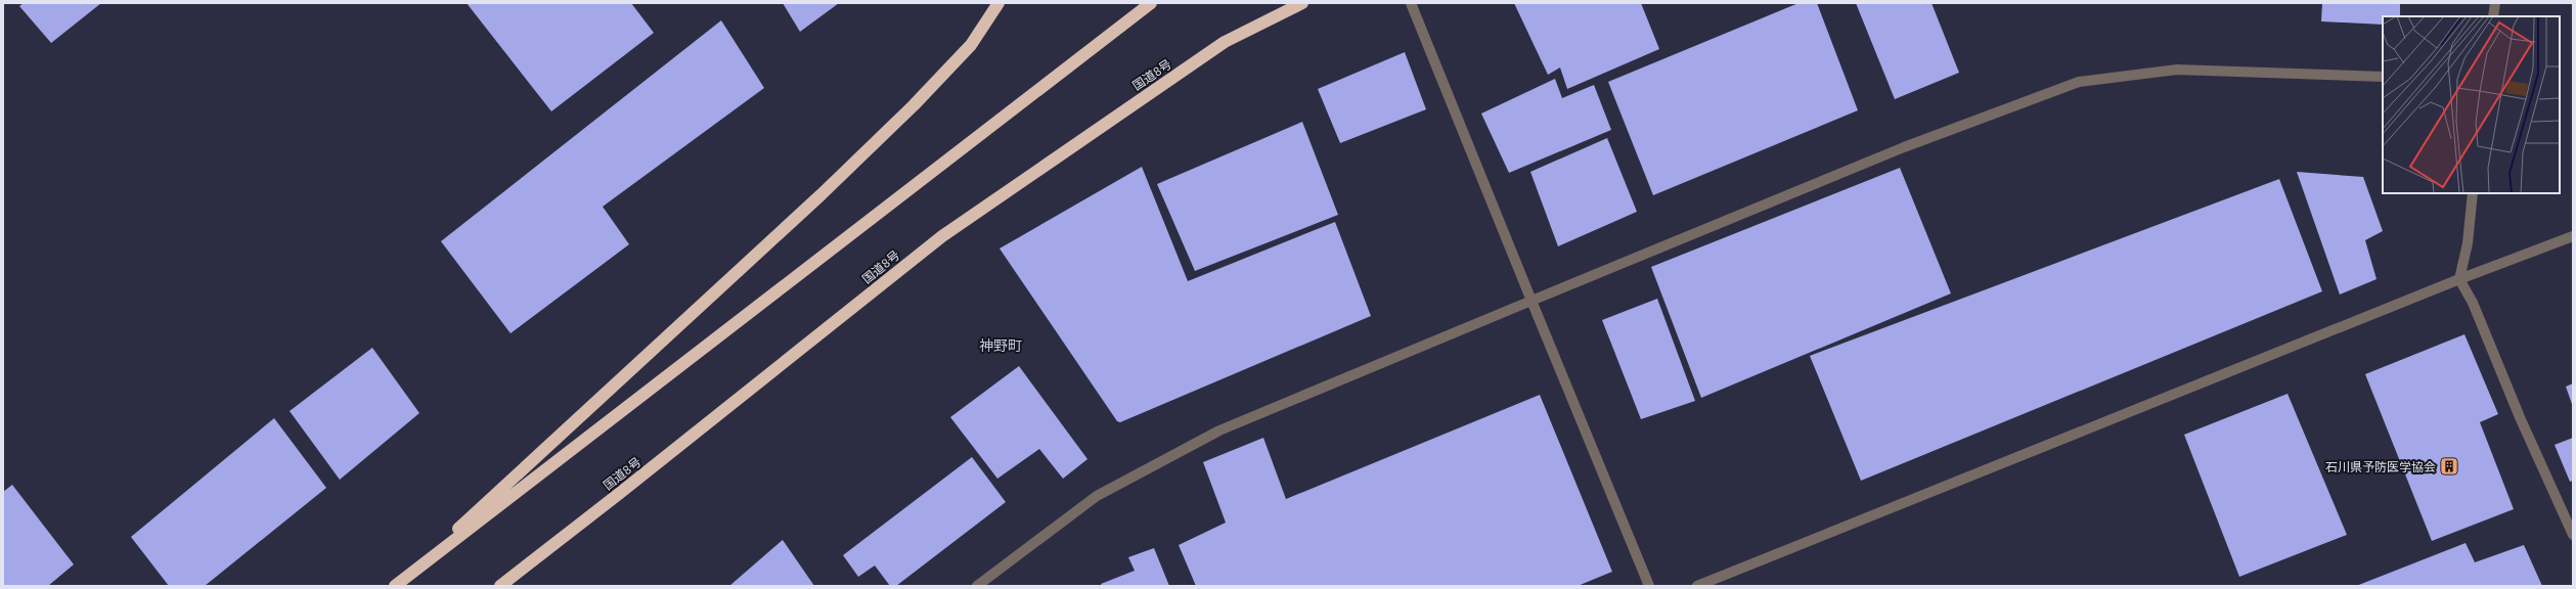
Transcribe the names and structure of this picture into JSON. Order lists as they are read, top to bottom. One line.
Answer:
{"streets":{"highway":["国道8号"]},"districts":["神野町"],"places":{"building":["石川県予防医学協会"]}}
